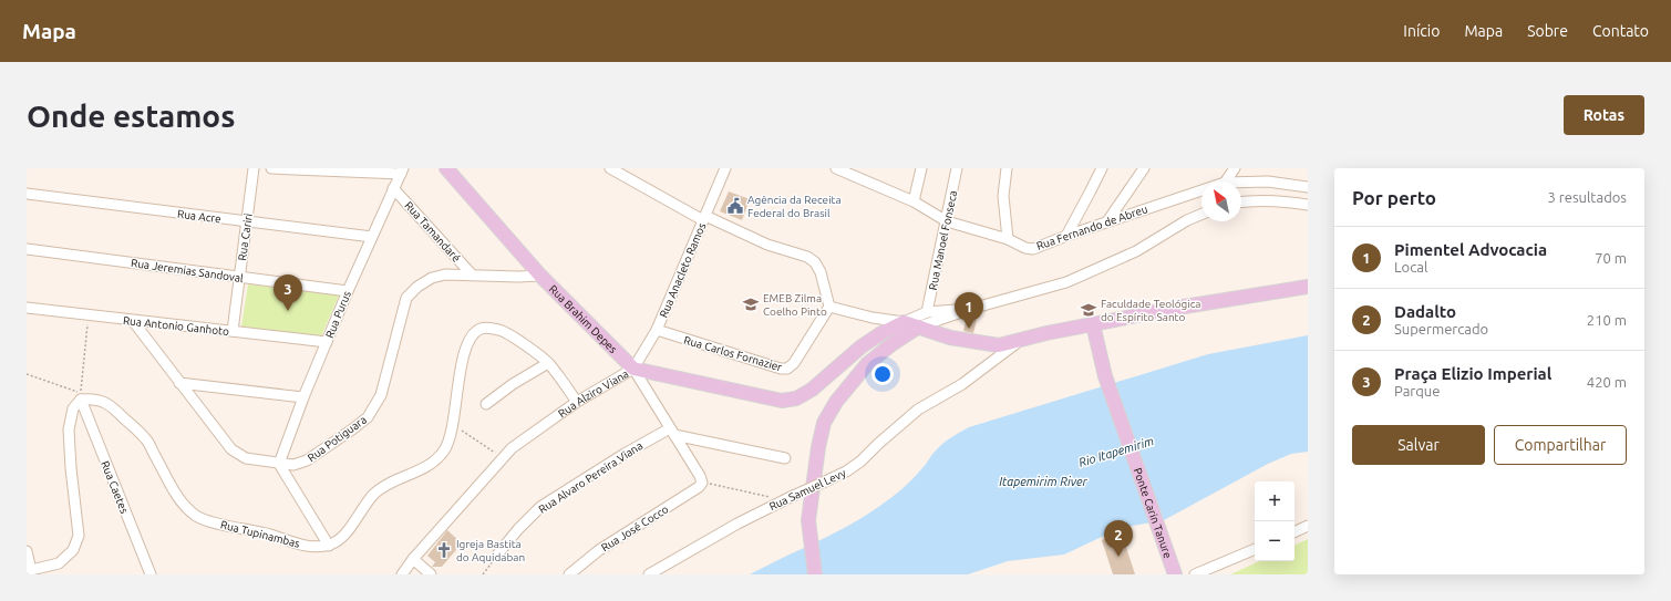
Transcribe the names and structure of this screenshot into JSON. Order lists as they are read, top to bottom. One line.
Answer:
{"streets":{"main road":["Rua Brahim Depes","Rua Alziro Viana","Ponte Carin Tanure"],"street":["Rua Acre","Rua Fernando de Abreu","Rua Tamandaré","Rua Cariri","Rua Manoel Fonseca","Rua Jeremias Sandoval","Rua Anacleto Ramos","Rua Purus","Rua Antonio Ganhoto","Rua Carlos Fornazier","Rua Potiguara","Rua Alvaro Pereira Viana","Rua Caetes","Rua Samuel Levy","Rua José Cocco","Rua Tupinambas"]},"crossings":[["Rua Acre","Rua Cariri"],["Rua Acre","Rua Purus"],["Rua Fernando de Abreu","Rua Manoel Fonseca"],["Rua Tamandaré","Rua Purus"],["Rua Tamandaré","Rua Potiguara"],["Rua Cariri","Rua Jeremias Sandoval"],["Rua Cariri","Rua Antonio Ganhoto"],["Rua Jeremias Sandoval","Rua Purus"],["Rua Anacleto Ramos","Rua Brahim Depes"],["Rua Anacleto Ramos","Rua Carlos Fornazier"],["Rua Anacleto Ramos","Rua Alziro Viana"],["Rua Purus","Rua Antonio Ganhoto"],["Rua Purus","Rua Potiguara"],["Rua Brahim Depes","Rua Alziro Viana"],["Rua Brahim Depes","Rua Potiguara"],["Rua Brahim Depes","Rua Alvaro Pereira Viana"],["Rua Brahim Depes","Rua José Cocco"],["Rua Antonio Ganhoto","Rua Potiguara"],["Rua Caetes","Rua Tupinambas"]],"water":["Rio Itapemirim","Itapemirim River"],"places":{"public building":["Agência da Receita Federal do Brasil"],"school or university":["EMEB Zilma Coelho Pinto","Faculdade Teológica do Espírito Santo"],"church":["Igreja Bastita do Aquidaban"]},"north":"top left","page":{"header":"Mapa","nav":["Início","Mapa","Sobre","Contato"],"buttons":["Rotas",["Salvar","Compartilhar"]],"title":"Onde estamos","heading":["Por perto","3 resultados"],"list":[{"mark":"1","name":"Pimentel Advocacia","note":"Local","value":"70 m"},{"mark":"2","name":"Dadalto","note":"Supermercado","value":"210 m"},{"mark":"3","name":"Praça Elizio Imperial","note":"Parque","value":"420 m"}],"pins":["3","1","2"],"map_buttons":["+","−"]}}
